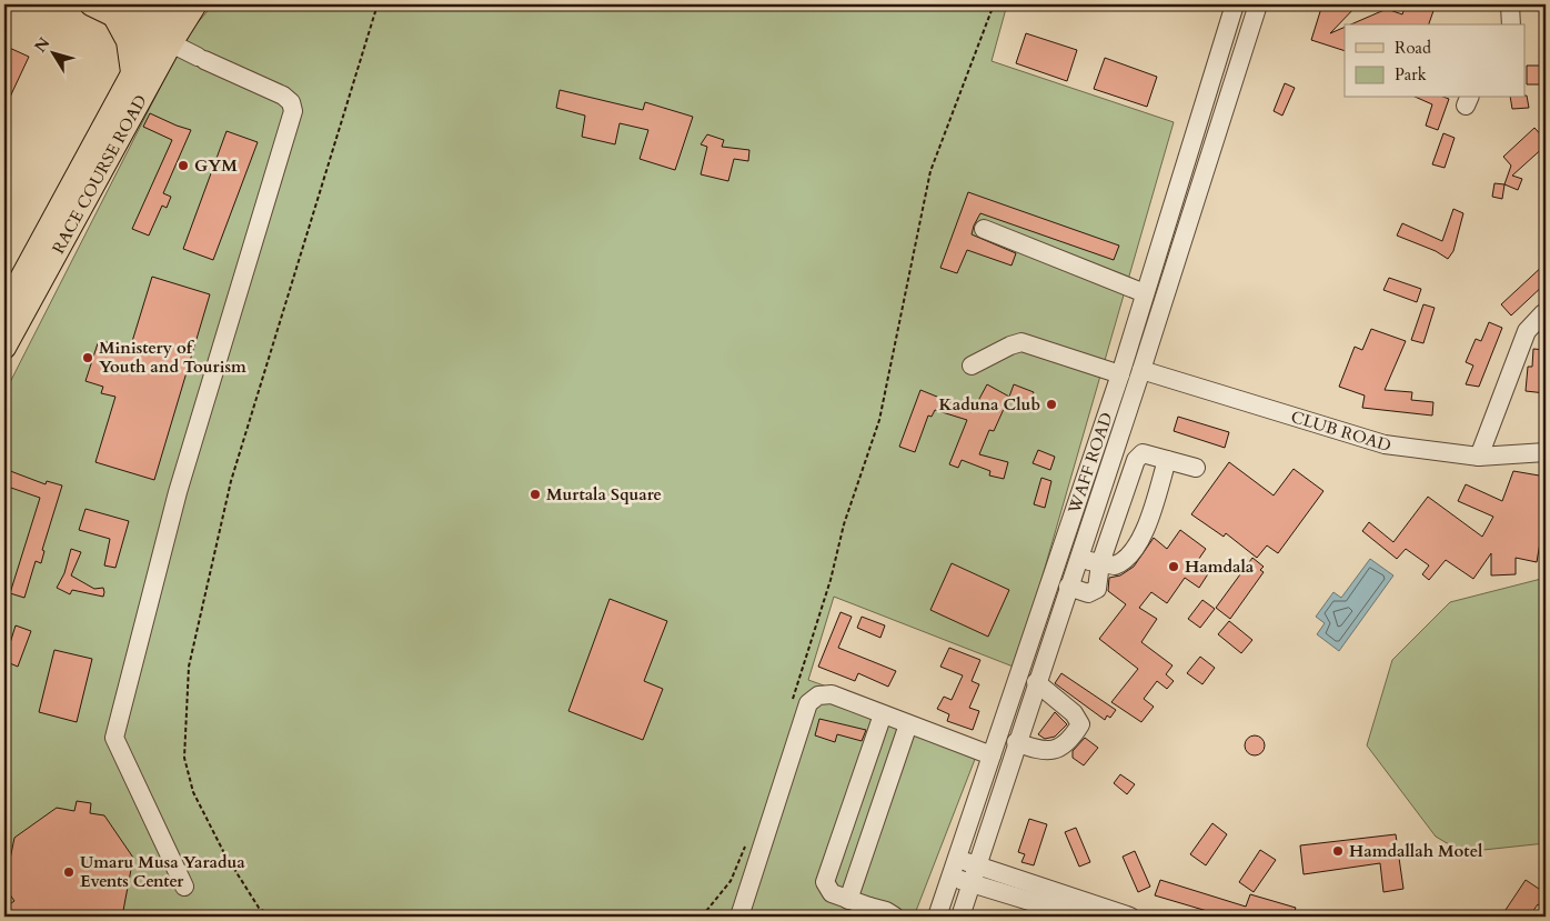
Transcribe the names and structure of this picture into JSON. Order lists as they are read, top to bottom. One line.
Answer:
{"streets":{"main road":["RACE COURSE ROAD"],"street":["CLUB ROAD","WAFF ROAD"]},"crossings":[["CLUB ROAD","WAFF ROAD"]],"places":["GYM","Ministery of Youth and Tourism","Kaduna Club","Murtala Square","Hamdala","Hamdallah Motel","Umaru Musa Yaradua Events Center"],"legend":["Road","Park"],"north":"top left"}
